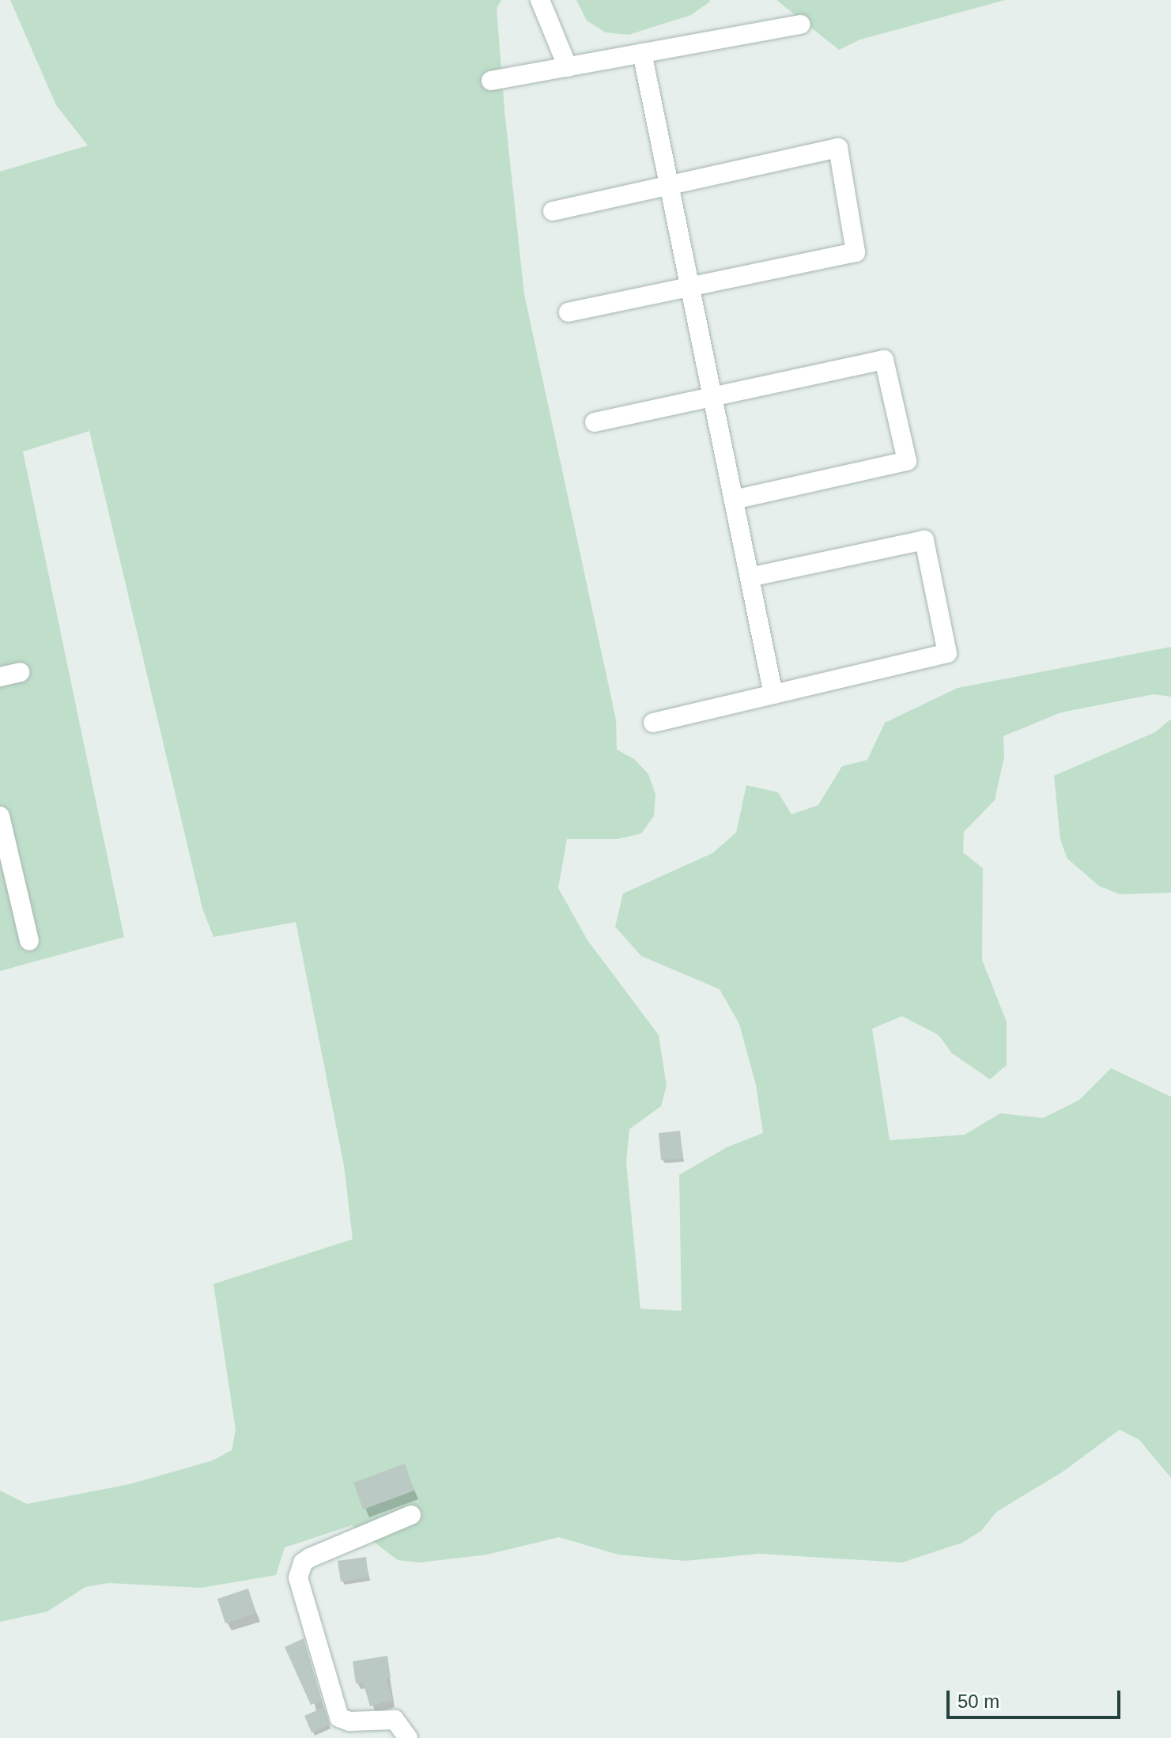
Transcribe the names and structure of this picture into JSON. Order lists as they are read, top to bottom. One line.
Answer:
{"scale_bar":"50 m"}
